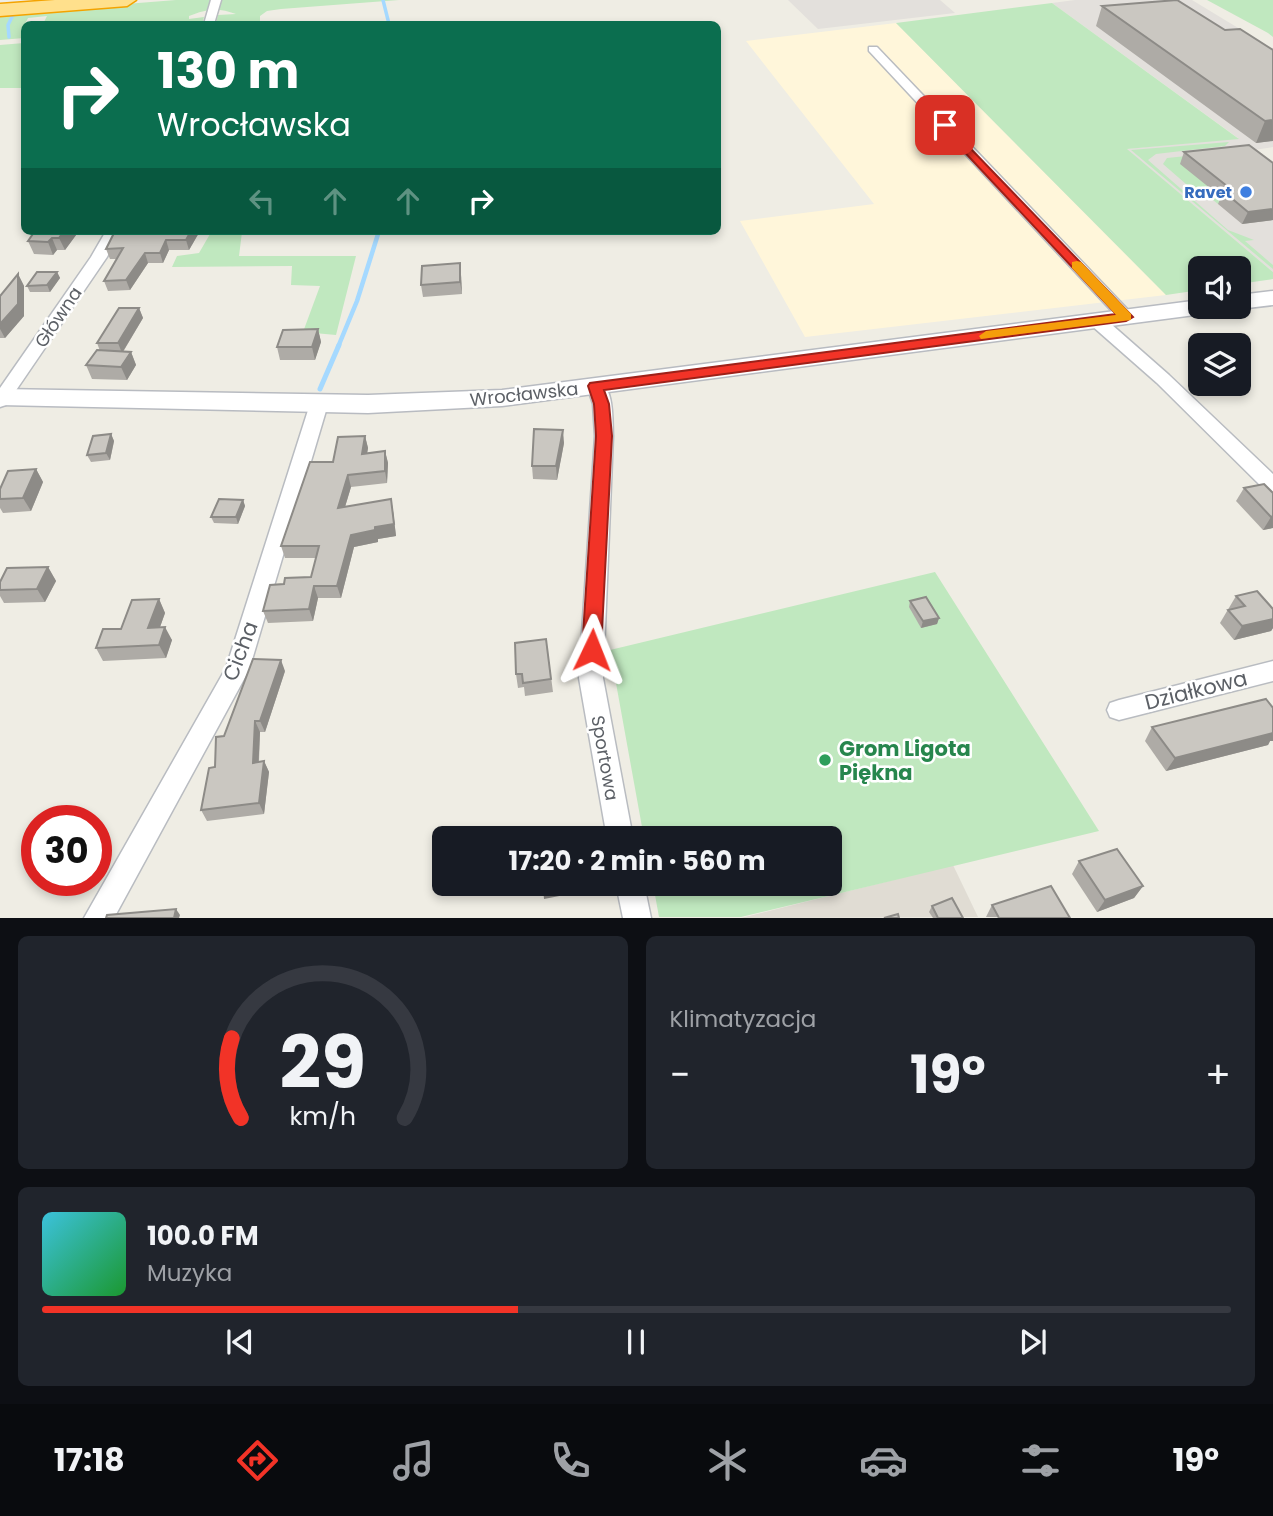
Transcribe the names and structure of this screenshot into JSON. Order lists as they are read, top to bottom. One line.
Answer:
{"streets":{"main road":["Wrocławska"],"street":["Główna","Cicha","Działkowa","Sportowa"]},"crossings":[["Główna","Wrocławska"],["Wrocławska","Cicha"],["Wrocławska","Sportowa"]],"places":["Ravet","Grom Ligota Piękna"],"page":{"turn":["130 m","Wrocławska"],"limit":"30","trip":"17:20 · 2 min · 560 m","tile":"Klimatyzacja","heat":["−","19°","+"],"song":["100.0 FM","Muzyka"],"tabs":["17:18","19°"],"gauge":["29","km/h"]}}
